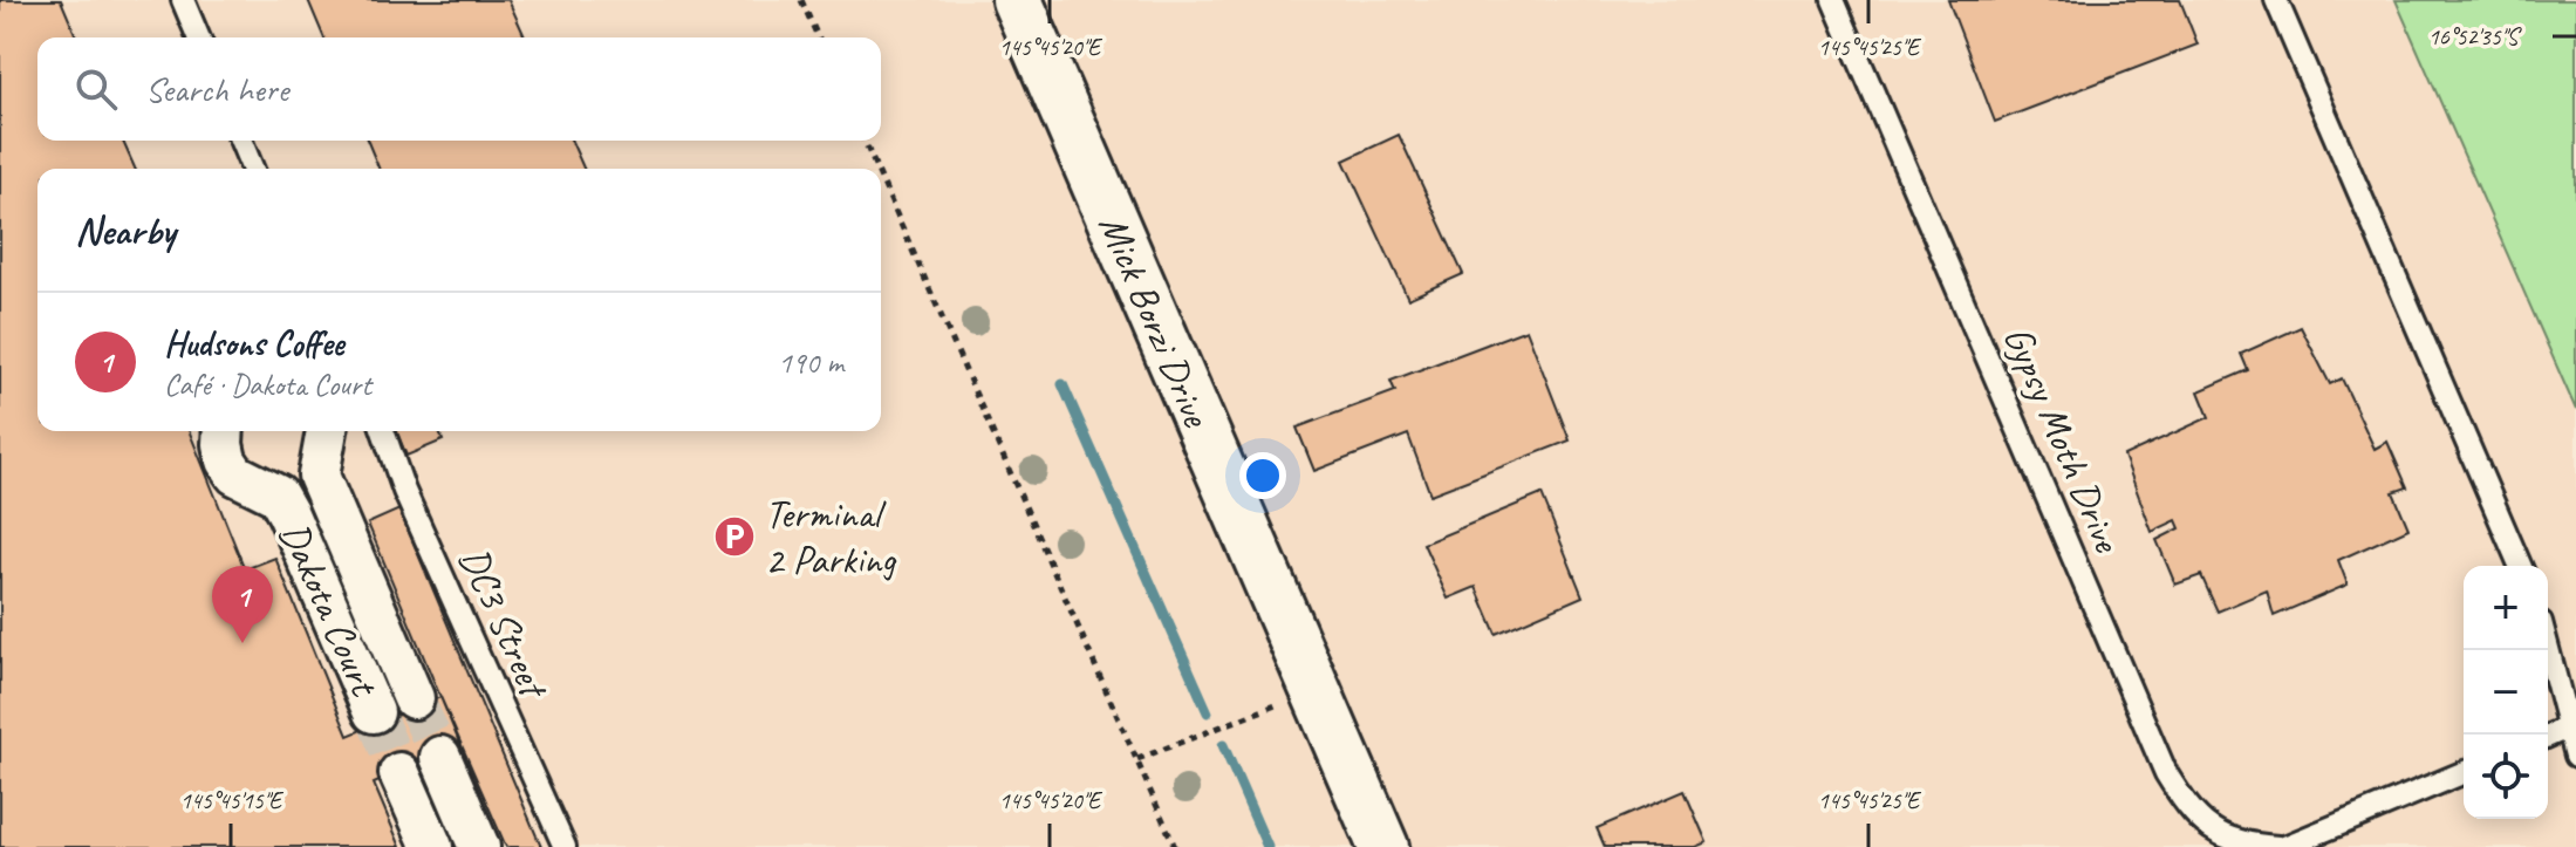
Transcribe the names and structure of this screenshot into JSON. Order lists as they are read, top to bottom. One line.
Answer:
{"streets":{"street":["Mick Borzi Drive","Dakota Court"],"lane":["Gypsy Moth Drive","DC3 Street"]},"places":{"parking":["Terminal 2 Parking"]},"page":{"search":"Search here","heading":"Nearby","list":[{"mark":"1","name":"Hudsons Coffee","note":"Café · Dakota Court","value":"190 m"}],"map_buttons":["+","−"],"pins":"1"},"coordinates":["16°52'35\"S","145°45'20\"E","145°45'25\"E","145°45'15\"E"]}
